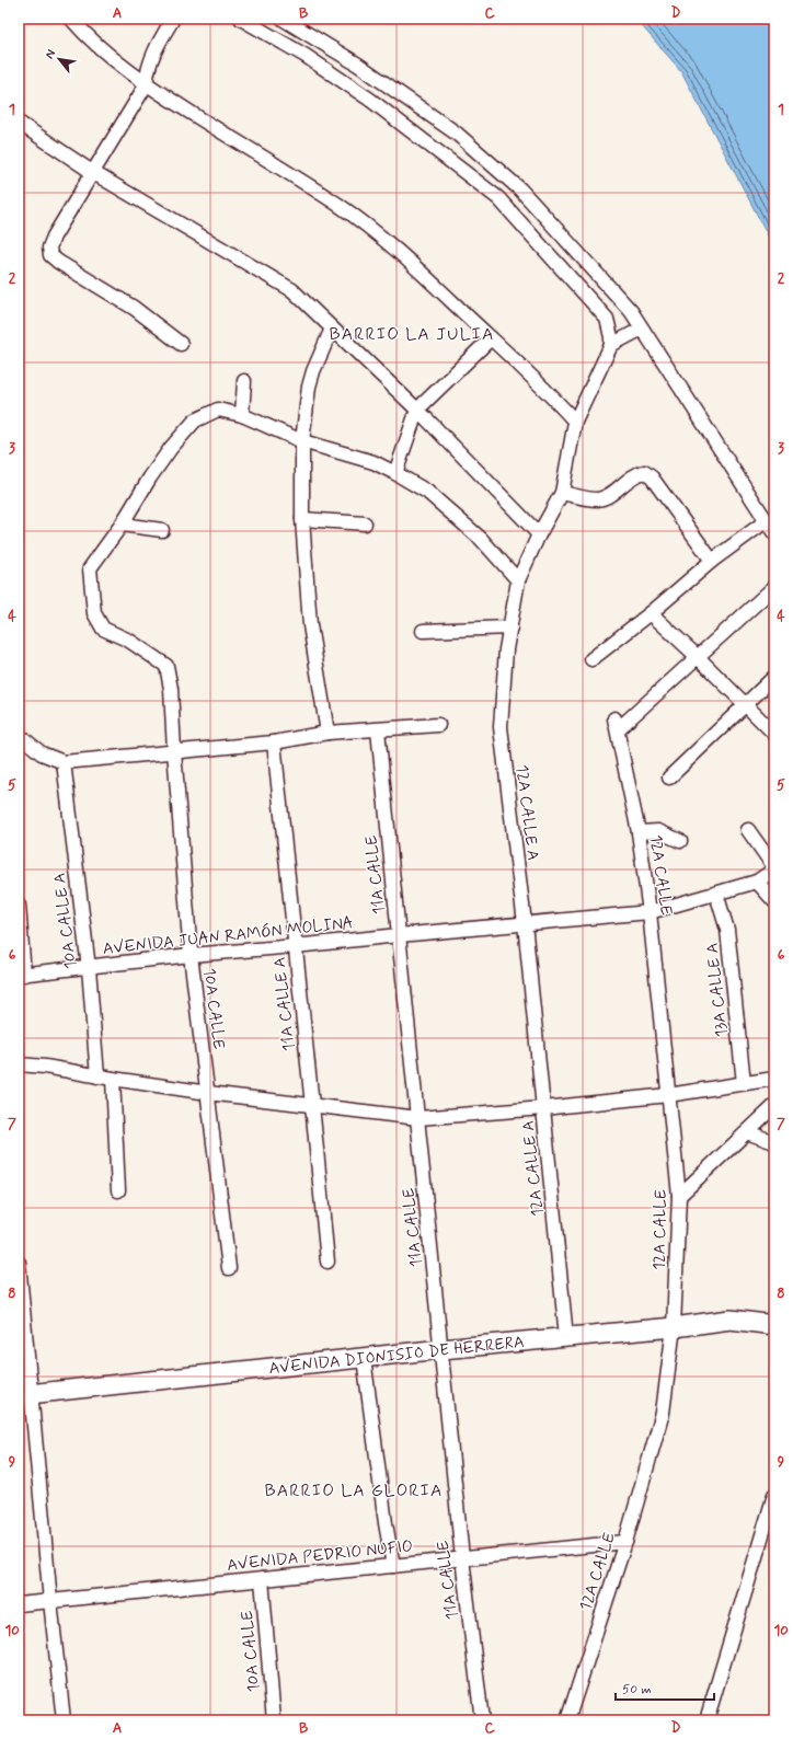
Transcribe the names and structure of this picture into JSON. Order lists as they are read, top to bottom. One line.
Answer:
{"streets":{"street":["12A CALLE A","11A CALLE","12A CALLE","10A CALLE A","AVENIDA JUAN RAMÓN MOLINA","13A CALLE A","11A CALLE A","10A CALLE","AVENIDA DIONISIO DE HERRERA","AVENIDA PEDRIO NUFIO"]},"crossings":[["12A CALLE A","AVENIDA JUAN RAMÓN MOLINA"],["12A CALLE A","AVENIDA DIONISIO DE HERRERA"],["11A CALLE","AVENIDA JUAN RAMÓN MOLINA"],["11A CALLE","AVENIDA DIONISIO DE HERRERA"],["11A CALLE","AVENIDA PEDRIO NUFIO"],["12A CALLE","AVENIDA JUAN RAMÓN MOLINA"],["12A CALLE","AVENIDA DIONISIO DE HERRERA"],["12A CALLE","AVENIDA PEDRIO NUFIO"],["10A CALLE A","AVENIDA JUAN RAMÓN MOLINA"],["AVENIDA JUAN RAMÓN MOLINA","13A CALLE A"],["AVENIDA JUAN RAMÓN MOLINA","11A CALLE A"],["AVENIDA JUAN RAMÓN MOLINA","10A CALLE"],["10A CALLE","AVENIDA PEDRIO NUFIO"]],"districts":["BARRIO LA JULIA","BARRIO LA GLORIA"],"scale_bar":"50 m","north":"top left","grid":{"columns":["A","B","C","D"],"rows":["1","2","3","4","5","6","7","8","9","10"]}}
